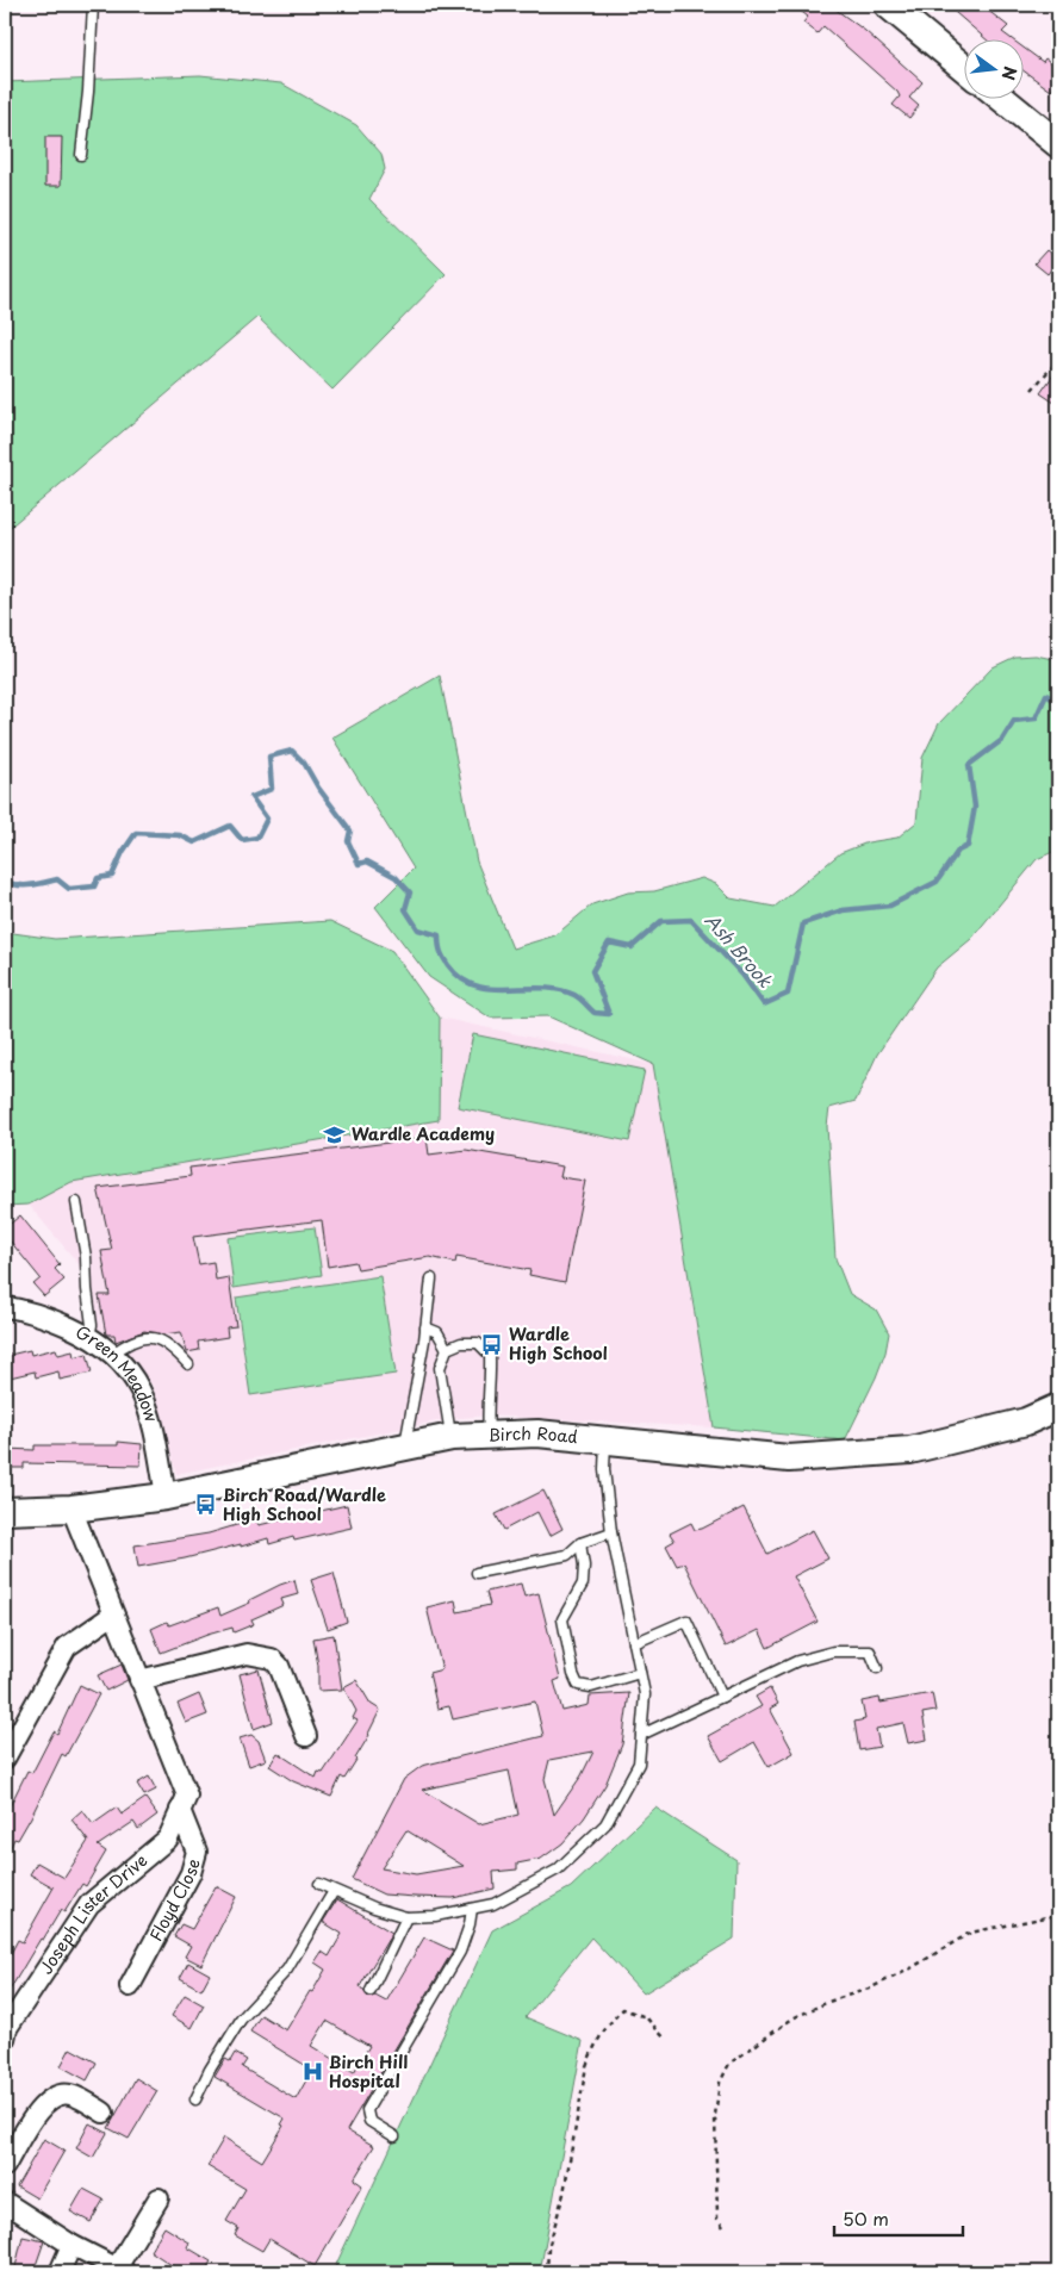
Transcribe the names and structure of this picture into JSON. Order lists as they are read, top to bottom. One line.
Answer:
{"streets":{"street":["Green Meadow","Birch Road","Floyd Close","Joseph Lister Drive"]},"crossings":[["Green Meadow","Birch Road"],["Birch Road","Floyd Close"],["Floyd Close","Joseph Lister Drive"]],"water":["Ash Brook"],"places":{"school or university":["Wardle Academy"],"bus stop":["Wardle High School","Birch Road/Wardle High School"],"hospital":["Birch Hill Hospital"]},"scale_bar":"50 m","north":"right"}
